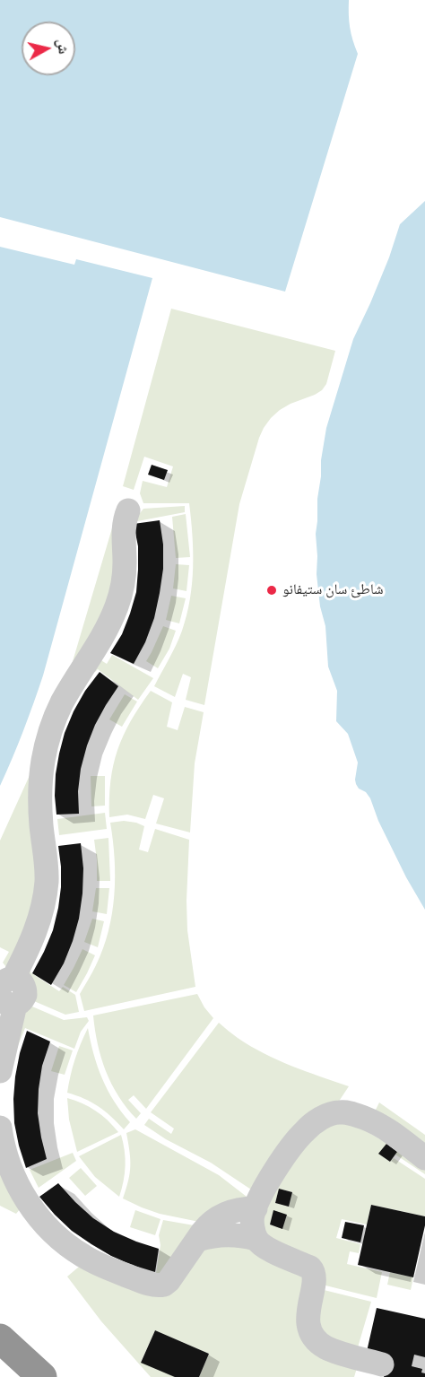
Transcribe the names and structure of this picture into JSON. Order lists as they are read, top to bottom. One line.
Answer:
{"places":["شاطئ سان ستيفانو"],"north":"right"}
